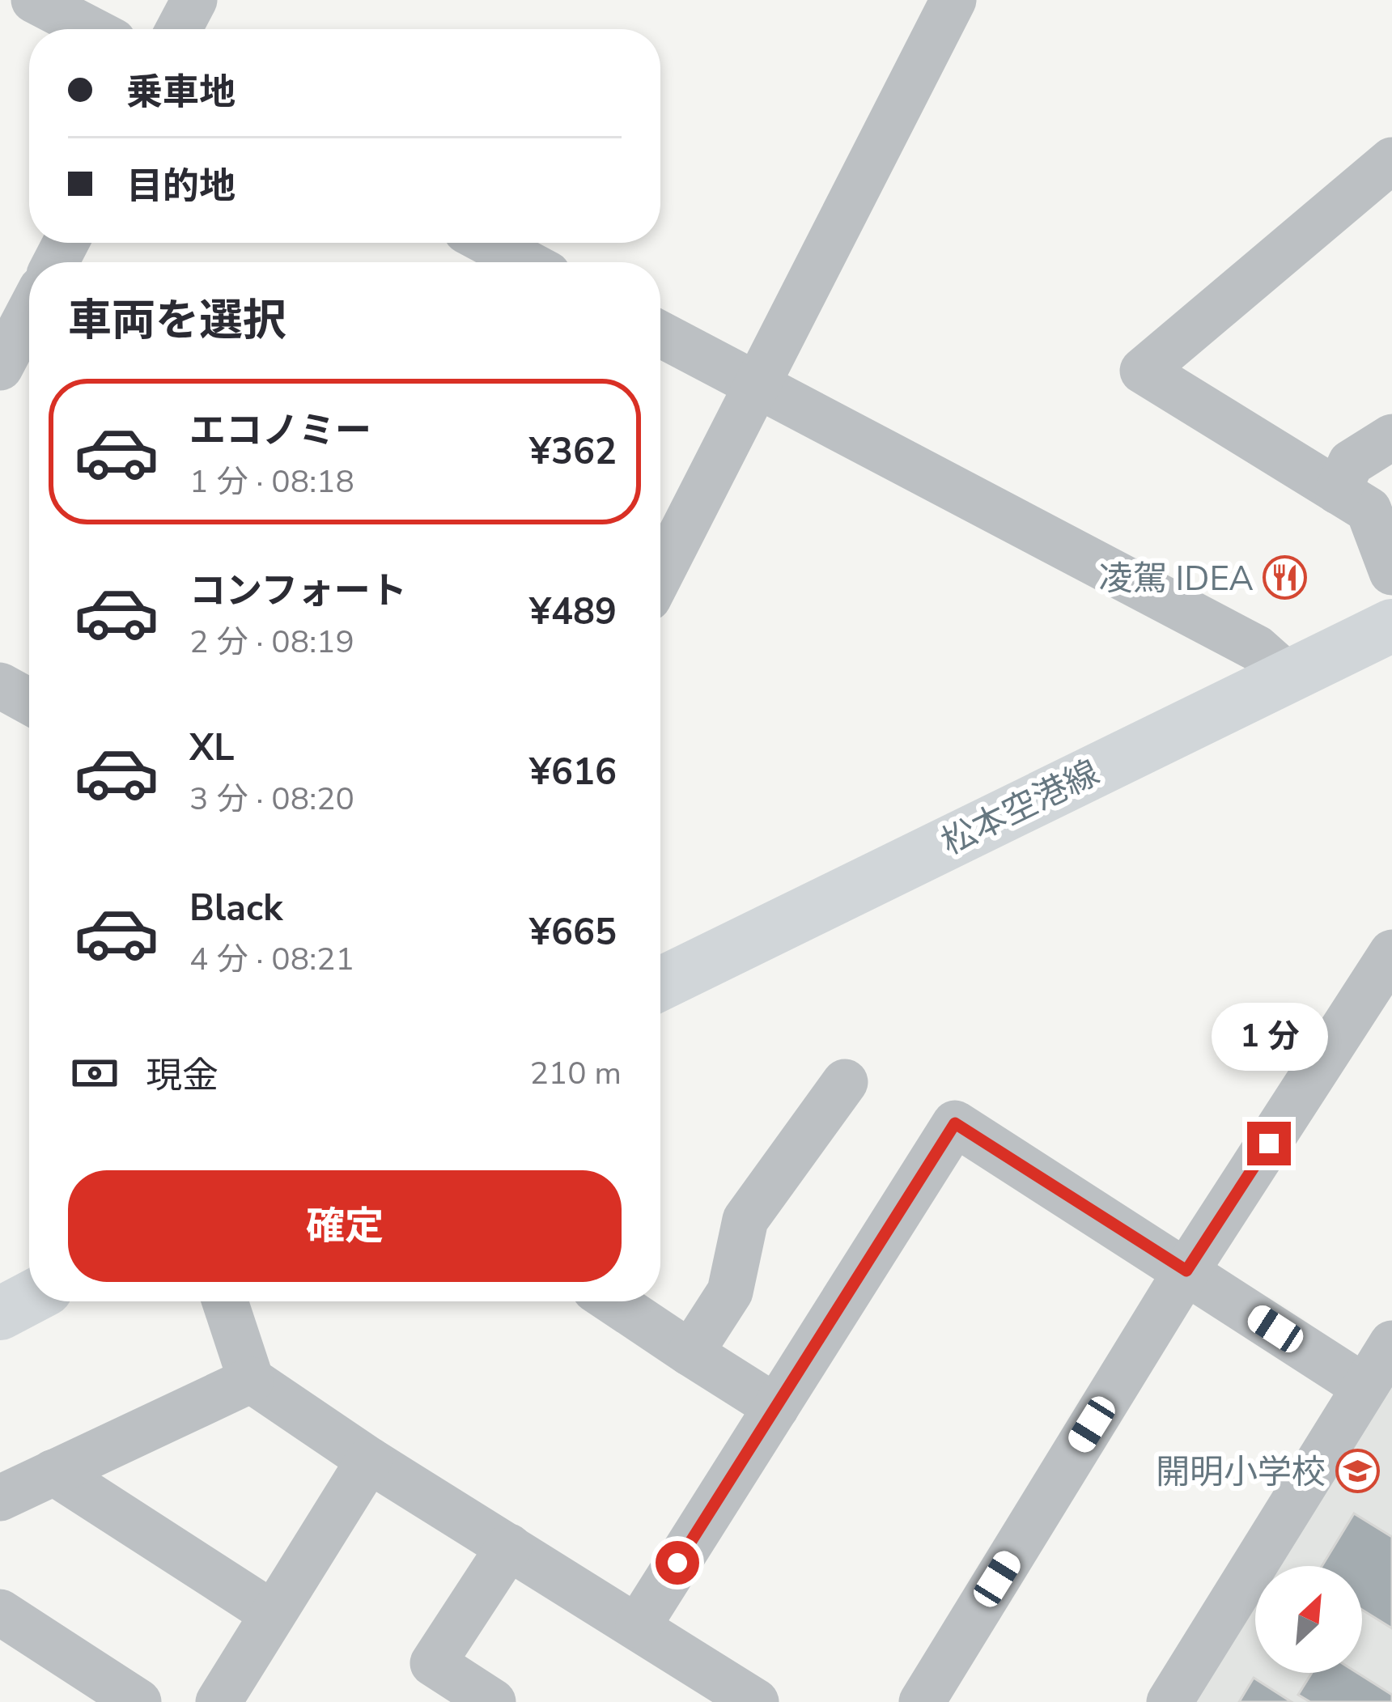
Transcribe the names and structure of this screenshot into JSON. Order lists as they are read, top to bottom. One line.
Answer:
{"streets":{"main road":["松本空港線"]},"places":{"restaurant":["凌駕 IDEA"],"school or university":["開明小学校"]},"north":"top right","page":{"banner":["乗車地","目的地"],"heading":"車両を選択","list":[{"name":"エコノミー","note":"1 分 · 08:18","value":"¥362"},{"name":"コンフォート","note":"2 分 · 08:19","value":"¥489"},{"name":"XL","note":"3 分 · 08:20","value":"¥616"},{"name":"Black","note":"4 分 · 08:21","value":"¥665"}],"bubble":"1 分","pay":["現金","210 m"],"buttons":"確定"}}
